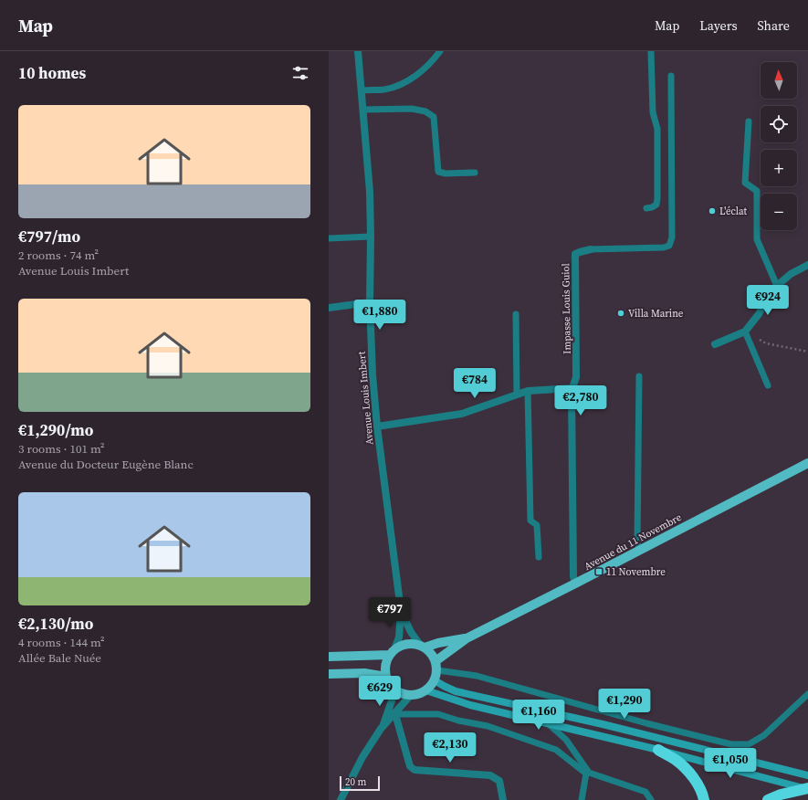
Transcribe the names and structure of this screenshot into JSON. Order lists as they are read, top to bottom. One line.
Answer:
{"streets":{"main road":["Avenue du 11 Novembre"],"street":["Impasse Louis Guiol","Avenue Louis Imbert"]},"crossings":[["Impasse Louis Guiol","Avenue du 11 Novembre"],["Avenue Louis Imbert","Avenue du 11 Novembre"]],"places":{"other":["L'éclat","Villa Marine"],"transit":["11 Novembre"]},"scale_bar":"20 m","north":"top","page":{"header":"Map","nav":["Map","Layers","Share"],"heading":"10 homes","map_buttons":["+","−"],"list":[{"name":"€797/mo","note":"2 rooms · 74 m² · Avenue Louis Imbert"},{"name":"€1,290/mo","note":"3 rooms · 101 m² · Avenue du Docteur Eugène Blanc"},{"name":"€2,130/mo","note":"4 rooms · 144 m² · Allée Bale Nuée"}],"price":["€924","€1,880","€784","€2,780","€797","€629","€1,290","€1,160","€2,130","€1,050"],"scale":"20 m"}}
